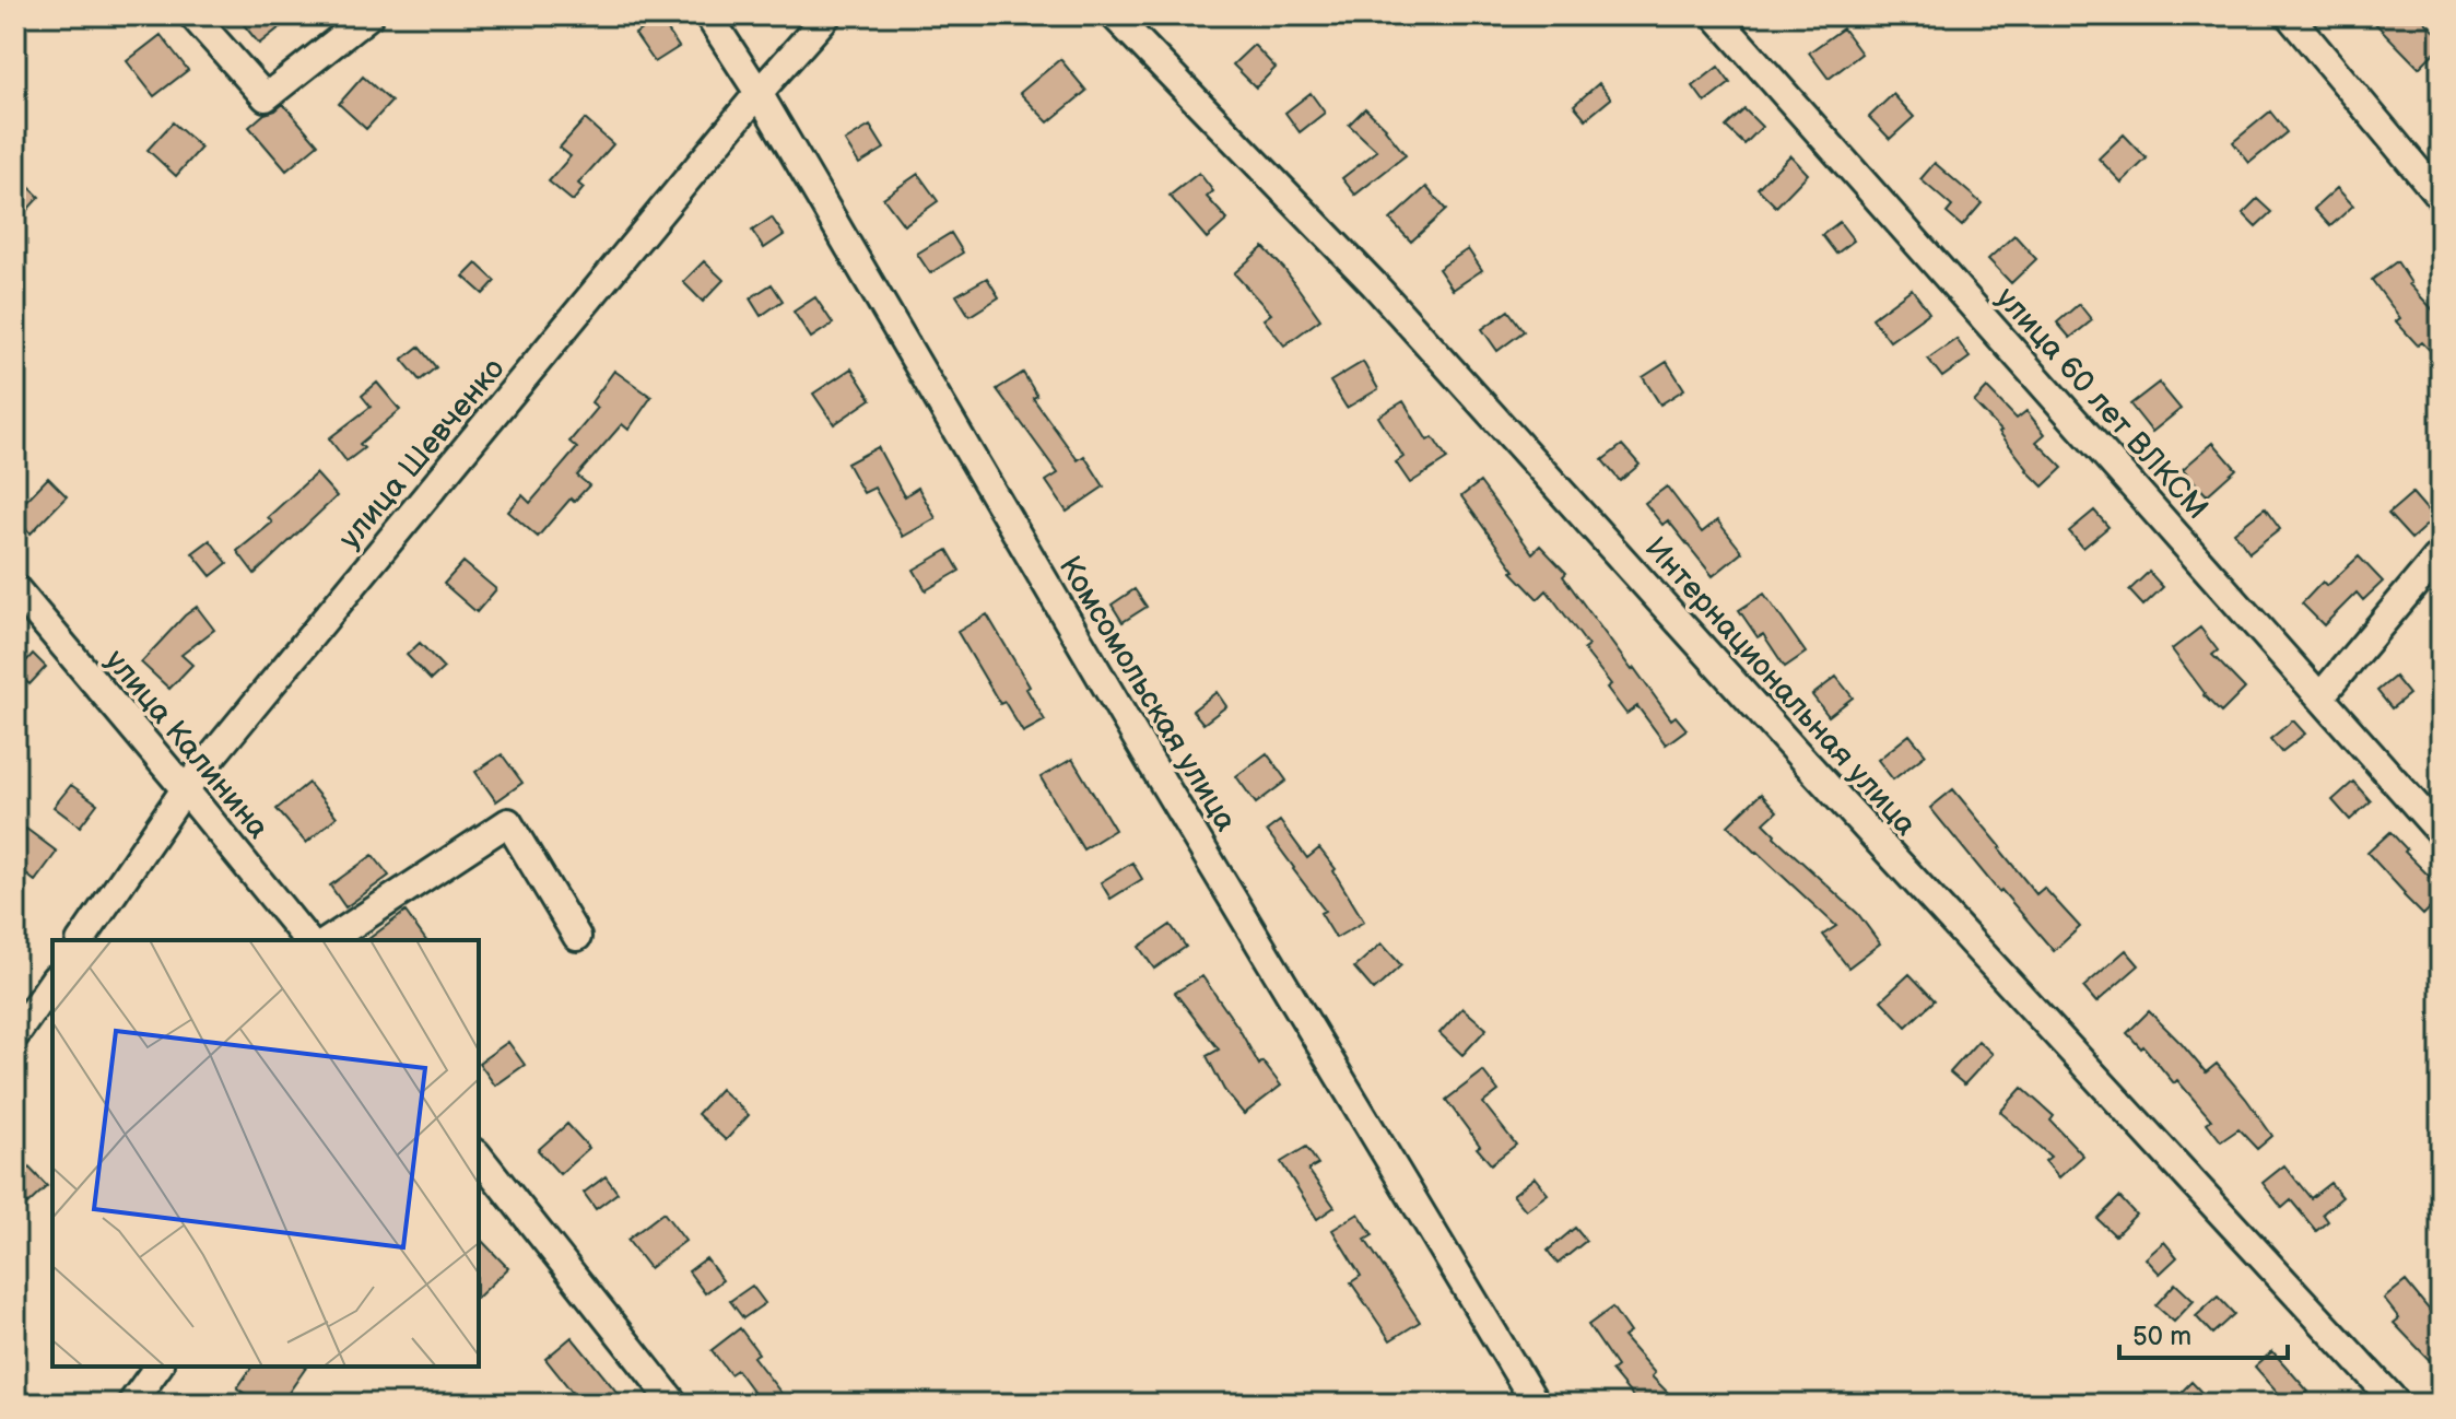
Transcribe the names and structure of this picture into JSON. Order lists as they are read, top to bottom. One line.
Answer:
{"streets":{"street":["улица 60 лет ВЛКСМ","улица Шевченко","Интернациональная улица","Комсомольская улица","улица Калинина"]},"crossings":[["улица Шевченко","Комсомольская улица"],["улица Шевченко","улица Калинина"]],"scale_bar":"50 m"}
